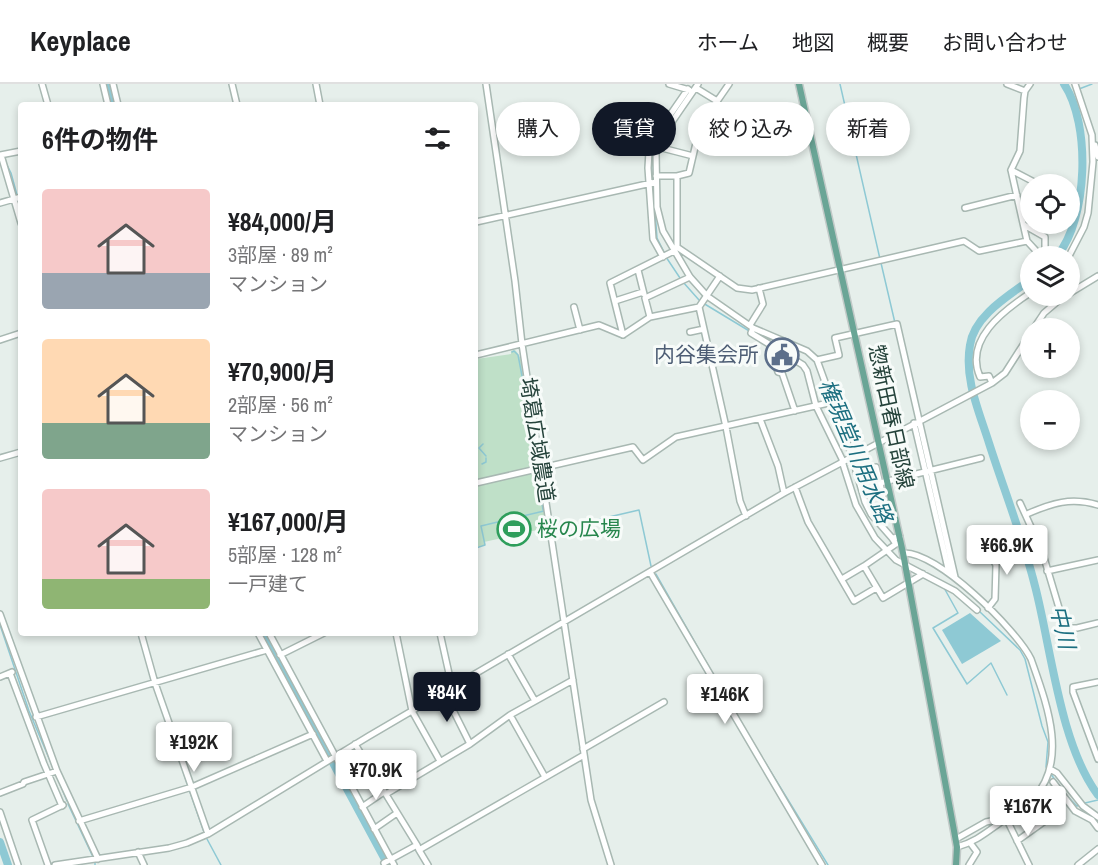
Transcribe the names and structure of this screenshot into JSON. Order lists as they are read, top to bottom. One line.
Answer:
{"streets":{"main road":["惣新田春日部線"],"street":["埼葛広域農道"]},"water":["権現堂川用水路","中川"],"places":{"public building":["内谷集会所"],"sports":["桜の広場"]},"page":{"header":"Keyplace","nav":["ホーム","地図","概要","お問い合わせ"],"chip":["購入","賃貸","絞り込み","新着"],"heading":"6件の物件","map_buttons":["+","−"],"list":[{"name":"¥84,000/月","note":"3部屋 · 89 m² · マンション"},{"name":"¥70,900/月","note":"2部屋 · 56 m² · マンション"},{"name":"¥167,000/月","note":"5部屋 · 128 m² · 一戸建て"}],"price":["¥66.9K","¥84K","¥146K","¥192K","¥70.9K","¥167K"]}}
